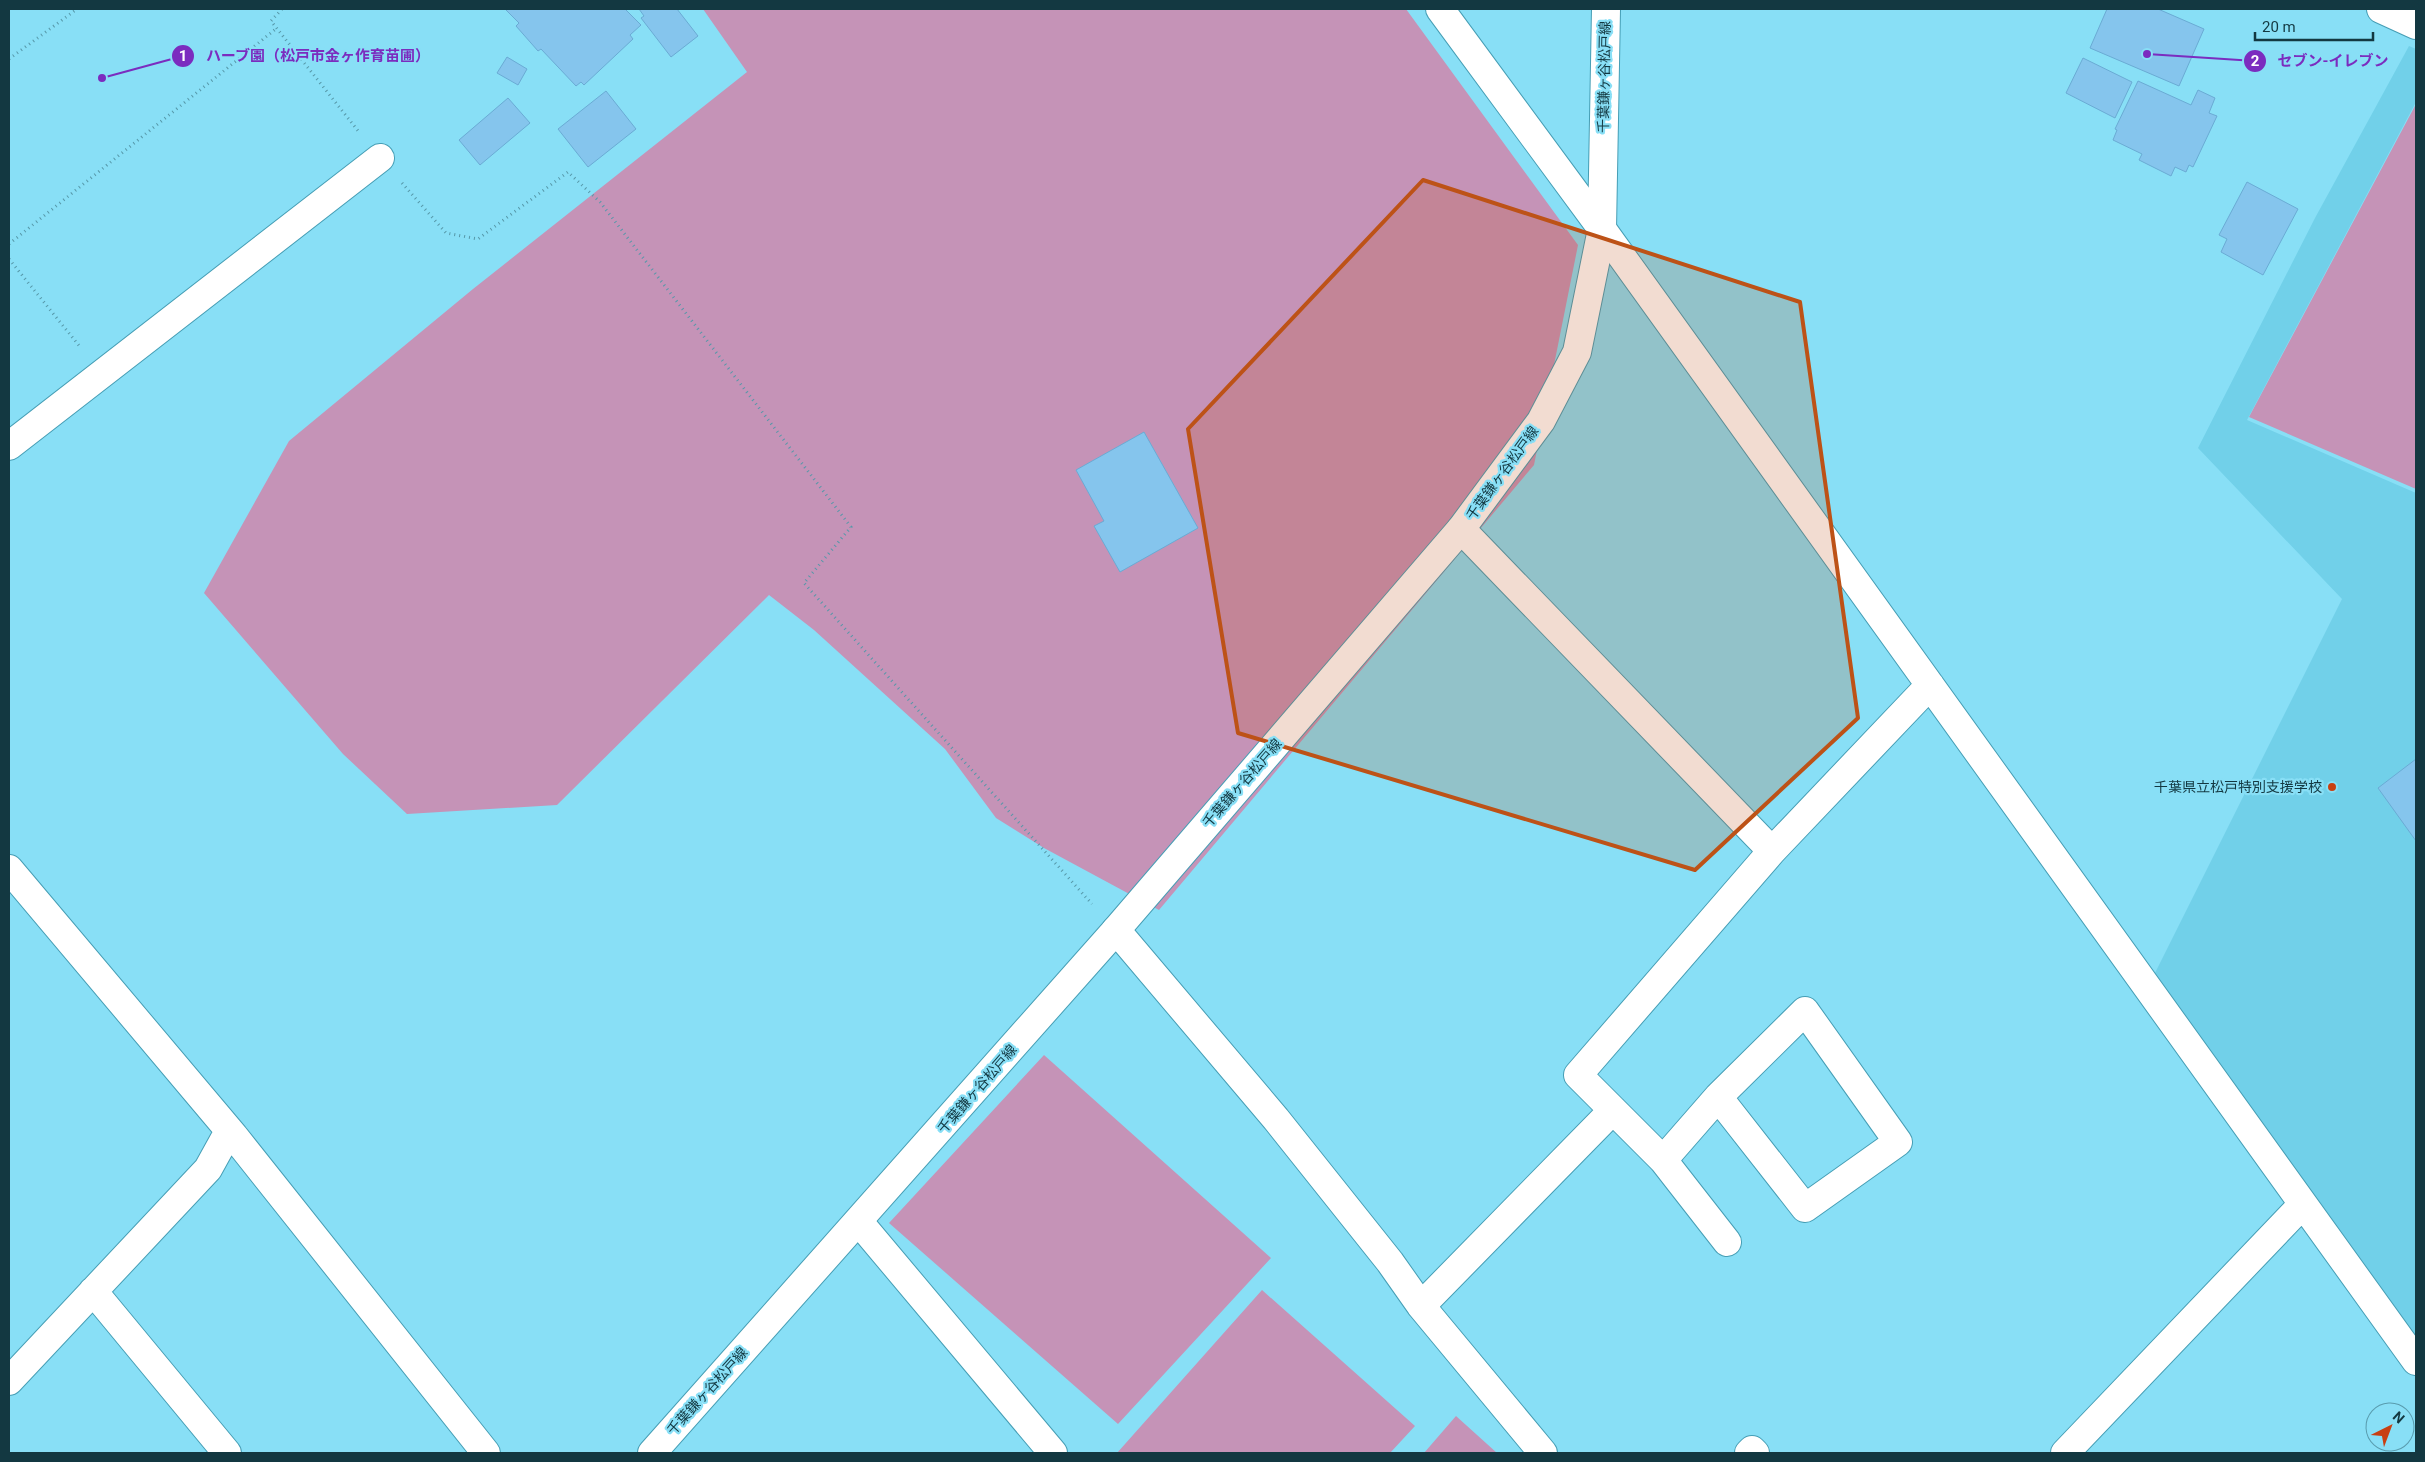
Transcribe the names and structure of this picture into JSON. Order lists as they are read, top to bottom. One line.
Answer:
{"streets":{"street":["千葉鎌ヶ谷松戸線"]},"places":["セブン-イレブン","ハーブ園（松戸市金ヶ作育苗圃）","千葉県立松戸特別支援学校"],"scale_bar":"20 m","north":"top right"}
